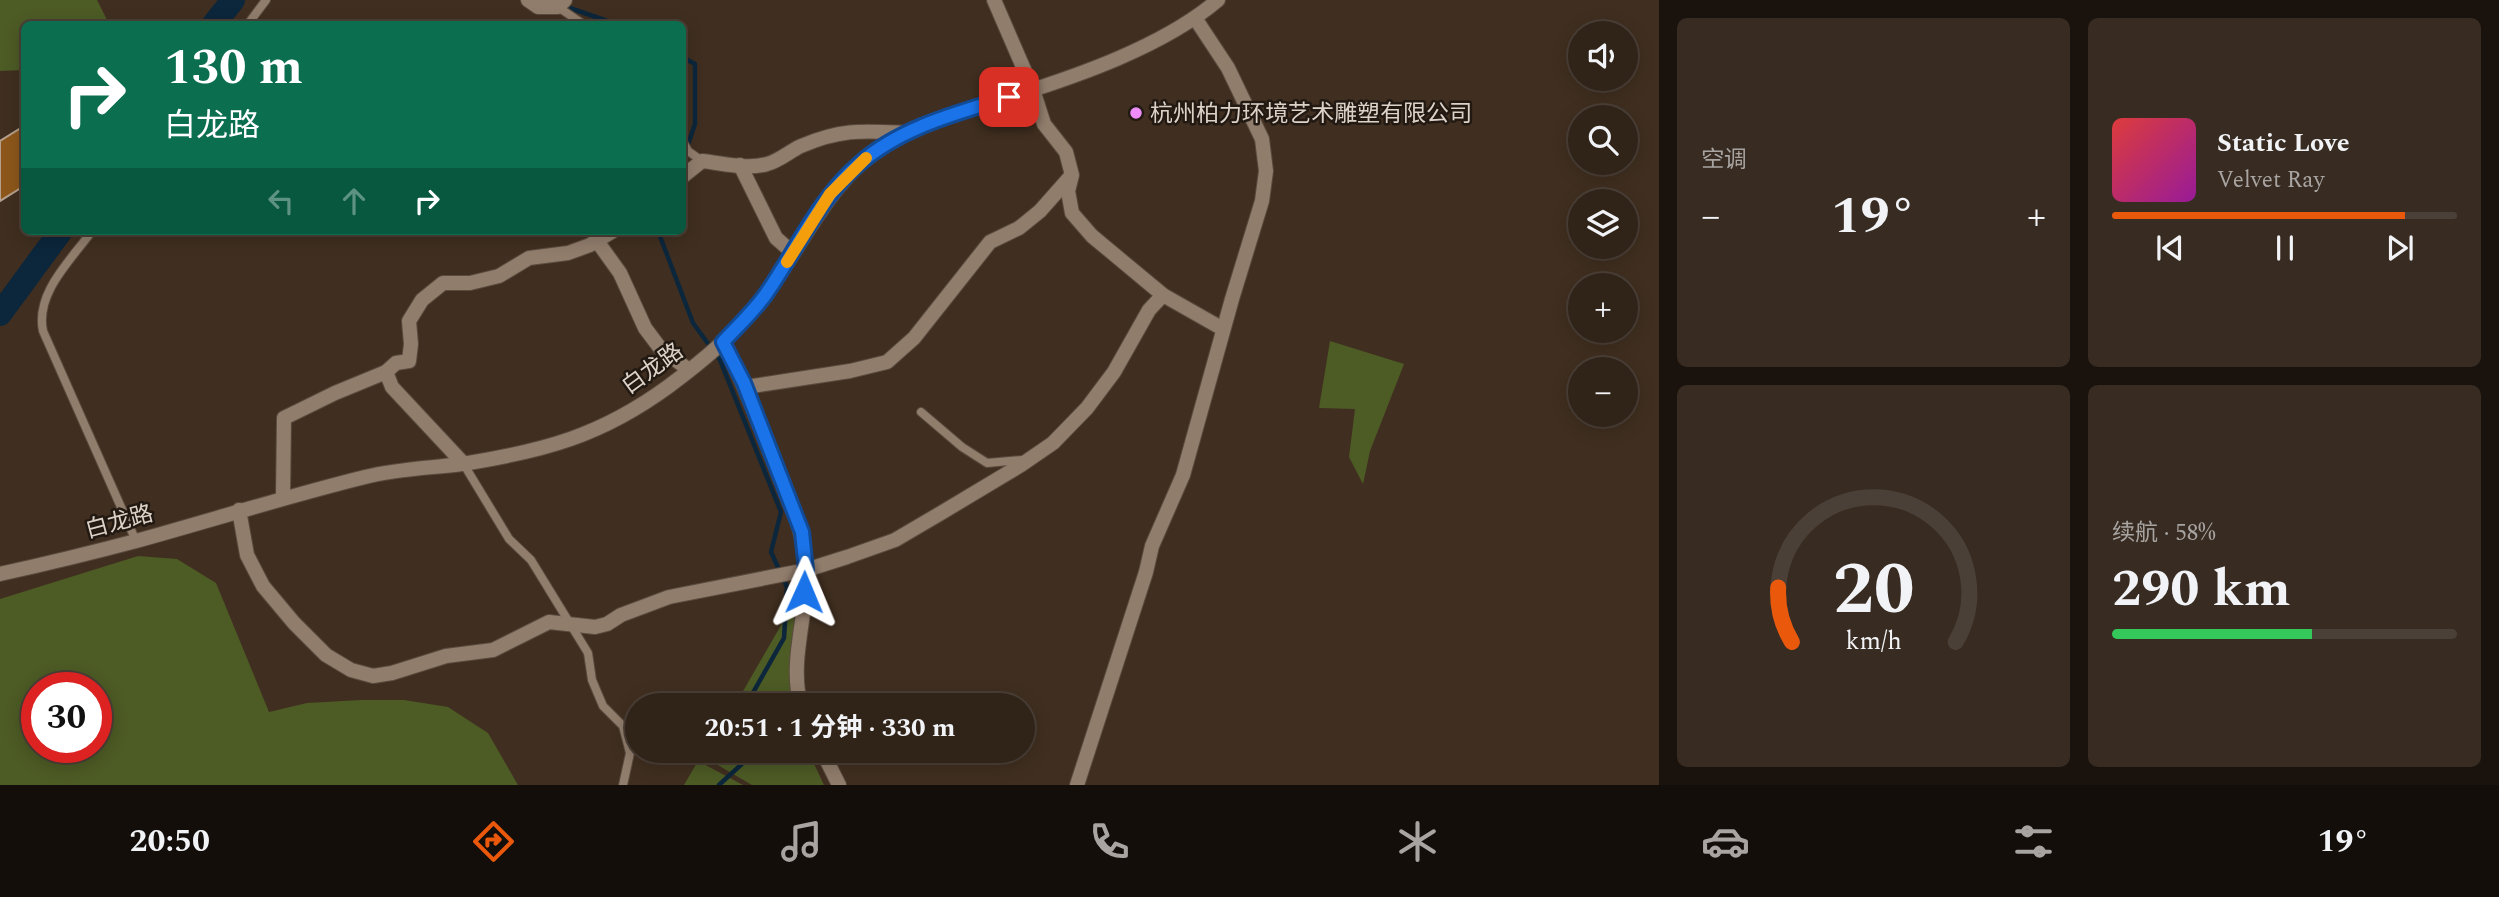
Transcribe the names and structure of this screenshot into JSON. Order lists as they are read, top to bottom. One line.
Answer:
{"streets":{"street":["白龙路"]},"places":["杭州柏力环境艺术雕塑有限公司"],"page":{"tile":["空调",["续航 · 58%","290 km"]],"map_buttons":["+","−"],"turn":["130 m","白龙路"],"song":["Static Love","Velvet Ray"],"heat":["−","19°","+"],"limit":"30","trip":"20:51 · 1 分钟 · 330 m","tabs":["20:50","19°"],"gauge":["20","km/h"]}}
